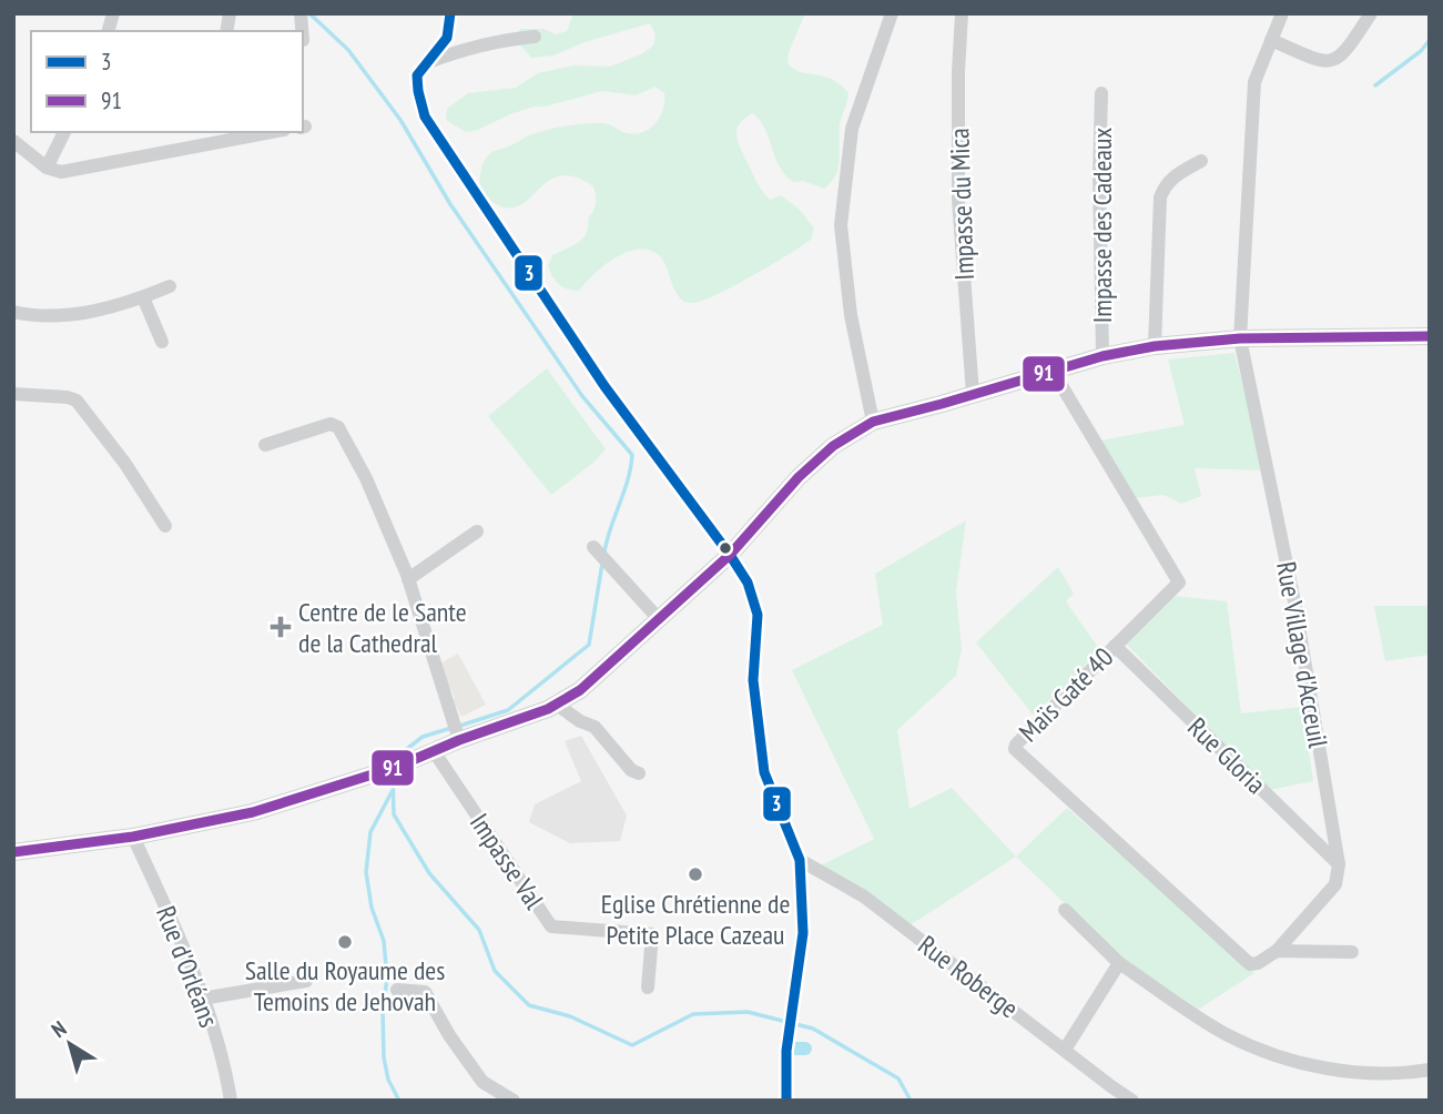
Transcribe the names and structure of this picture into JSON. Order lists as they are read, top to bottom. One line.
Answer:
{"streets":{"street":["Impasse du Mica","Impasse des Cadeaux","Rue Village d'Acceuil","Maïs Gaté 40","Rue Gloria","Impasse Val","Rue d'Orléans","Rue Roberge"]},"crossings":[["Rue Village d'Acceuil","Rue Gloria"],["Maïs Gaté 40","Rue Gloria"]],"places":{"health":["Centre de le Sante de la Cathedral"],"other":["Eglise Chrétienne de Petite Place Cazeau","Salle du Royaume des Temoins de Jehovah"]},"lines":["transit line 3","transit line 91"],"legend":["3","91"],"north":"top left"}
